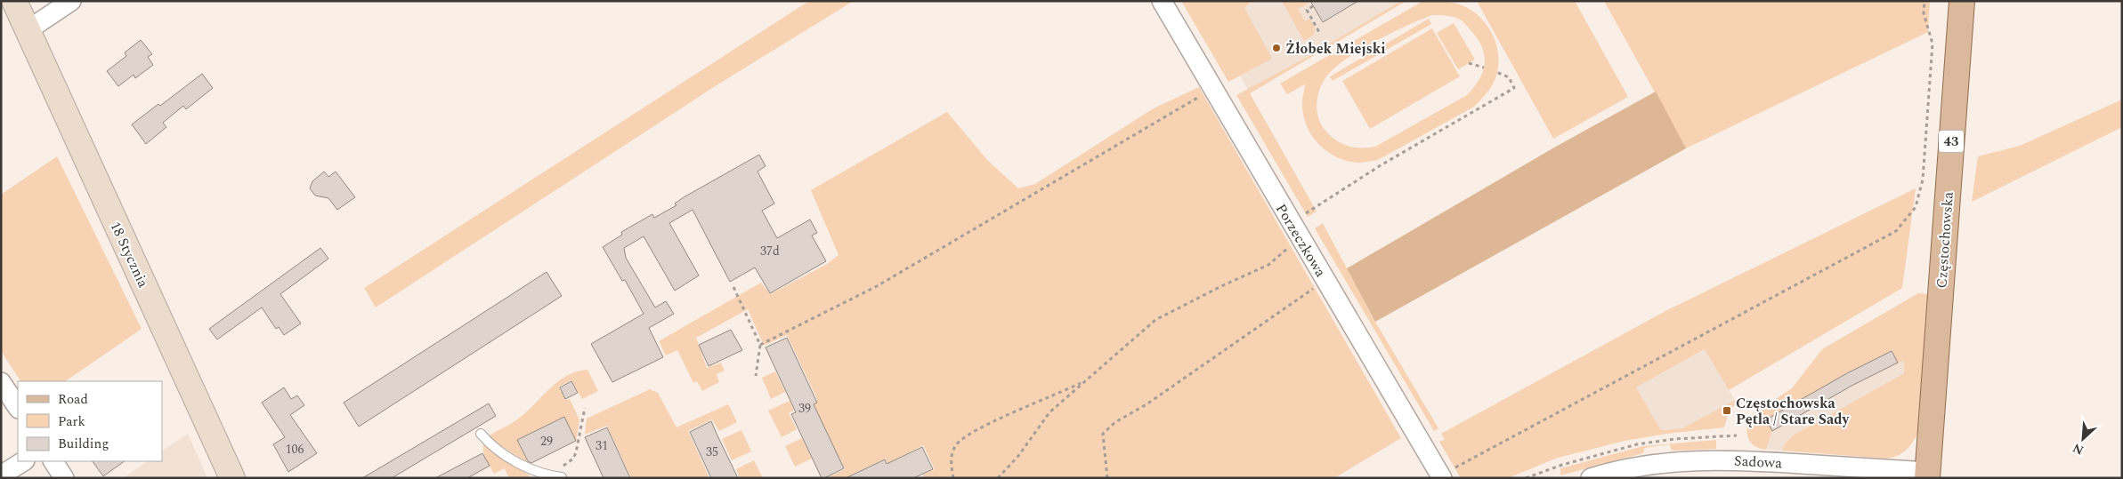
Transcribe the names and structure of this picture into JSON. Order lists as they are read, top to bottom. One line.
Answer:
{"streets":{"main road":["43","Częstochowska","18 Stycznia"],"street":["Porzeczkowa","Sadowa"]},"crossings":[["Częstochowska","Sadowa"]],"places":{"other":["Żłobek Miejski"],"transit":["Częstochowska Pętla / Stare Sady"]},"house_numbers":["37d","39","29","31","106","35"],"legend":["Road","Park","Building"],"north":"bottom left"}
